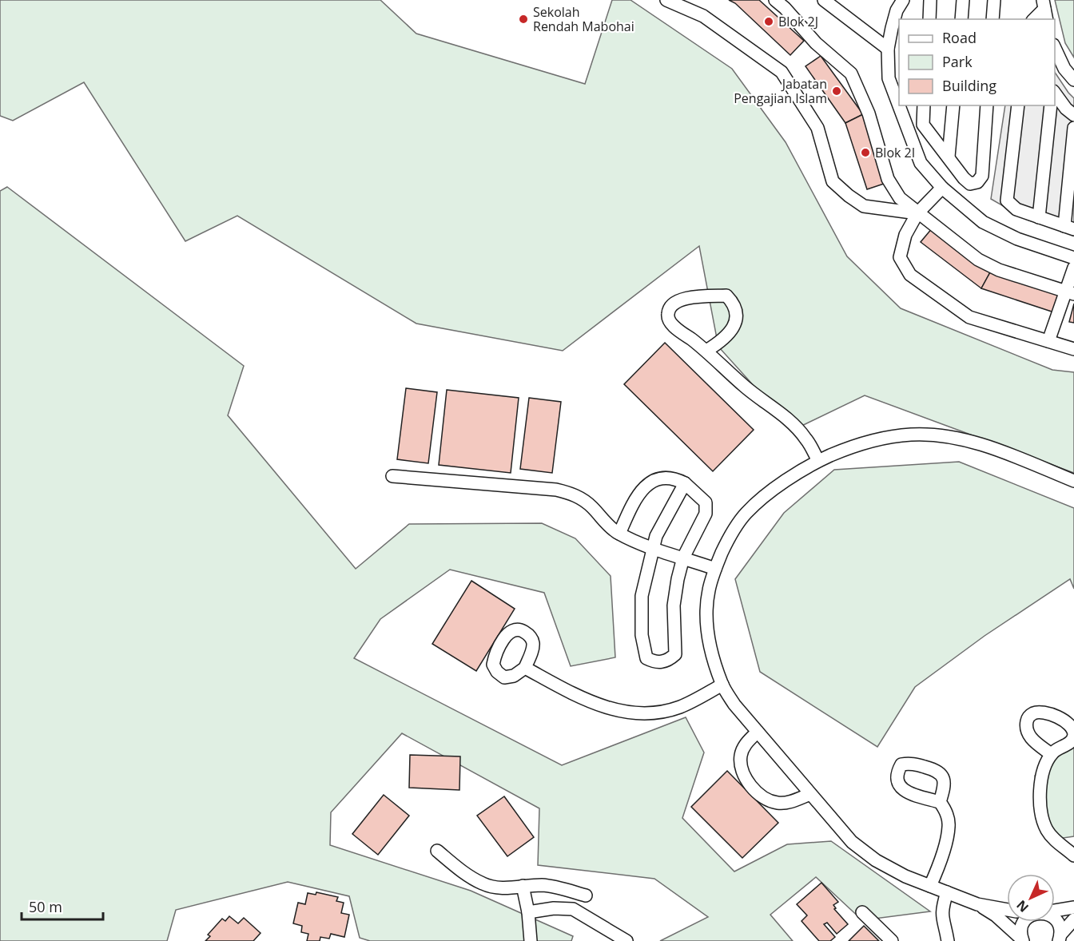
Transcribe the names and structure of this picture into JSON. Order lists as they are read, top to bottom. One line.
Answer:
{"places":["Sekolah Rendah Mabohai","Blok 2J","Jabatan Pengajian Islam","Blok 2I"],"legend":["Road","Park","Building"],"scale_bar":"50 m","north":"bottom left"}
